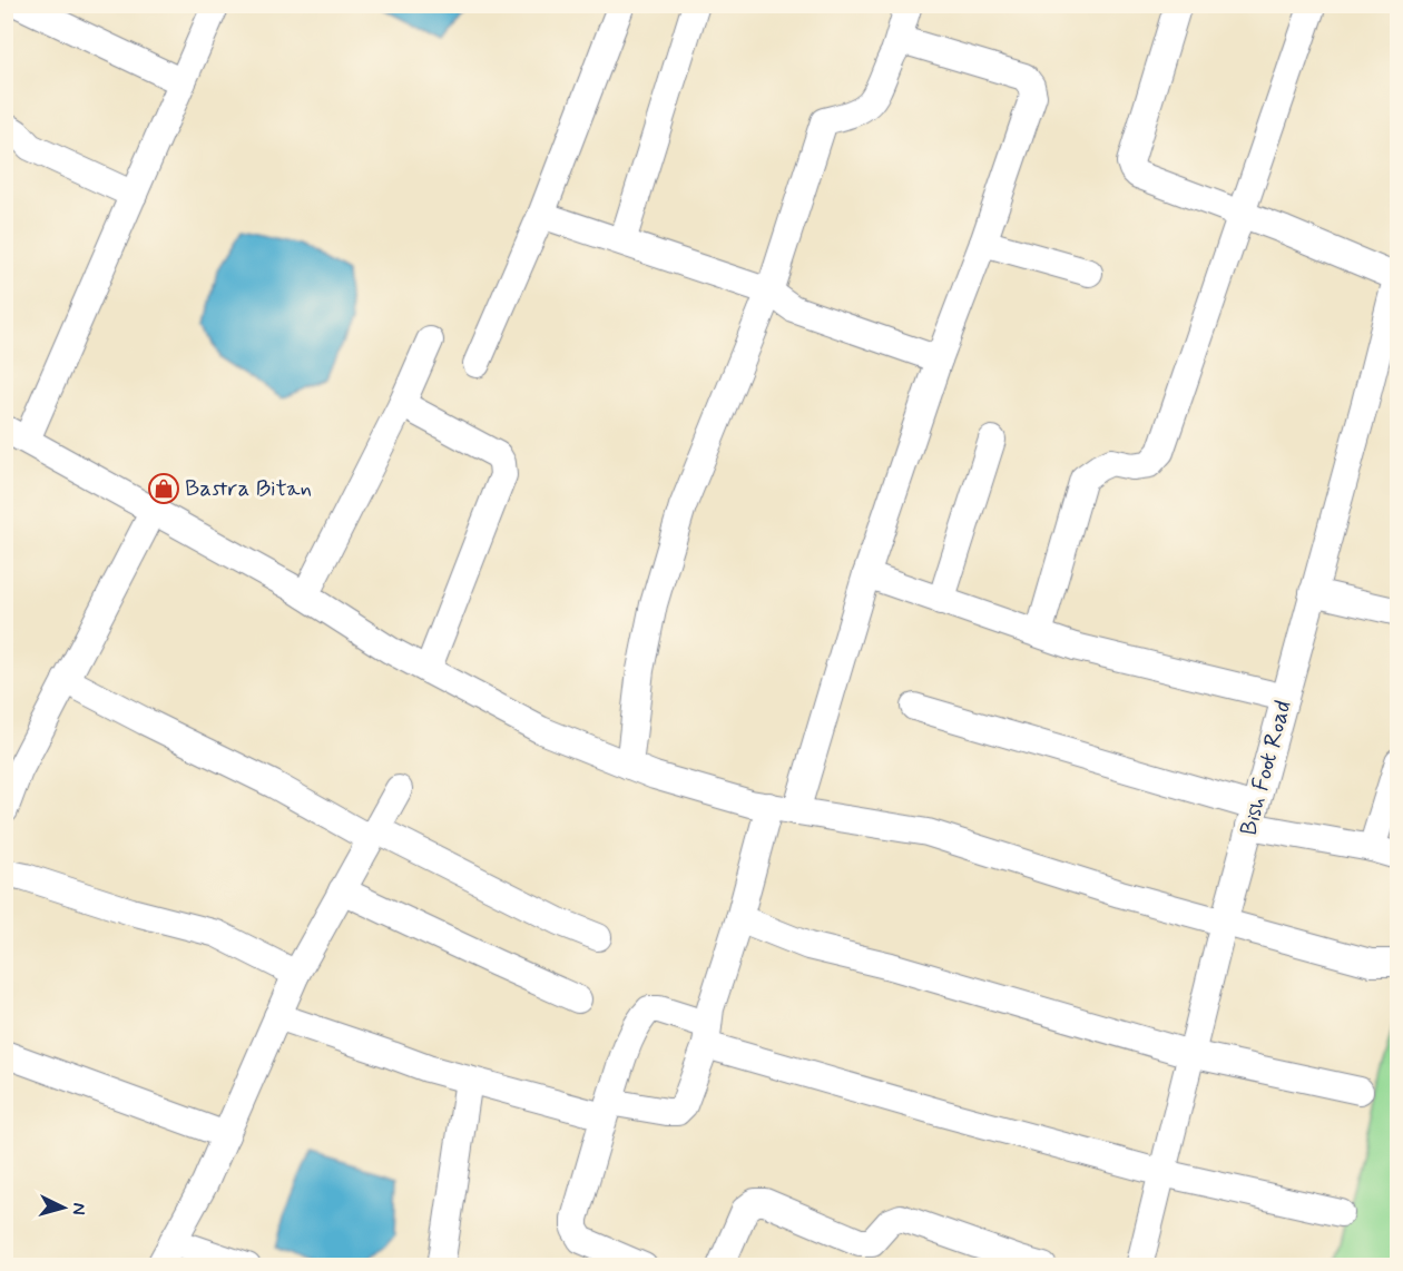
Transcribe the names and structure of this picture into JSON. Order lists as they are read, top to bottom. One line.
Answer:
{"streets":{"street":["Bish Foot Road"]},"places":{"shop":["Bastra Bitan"]},"north":"right"}
